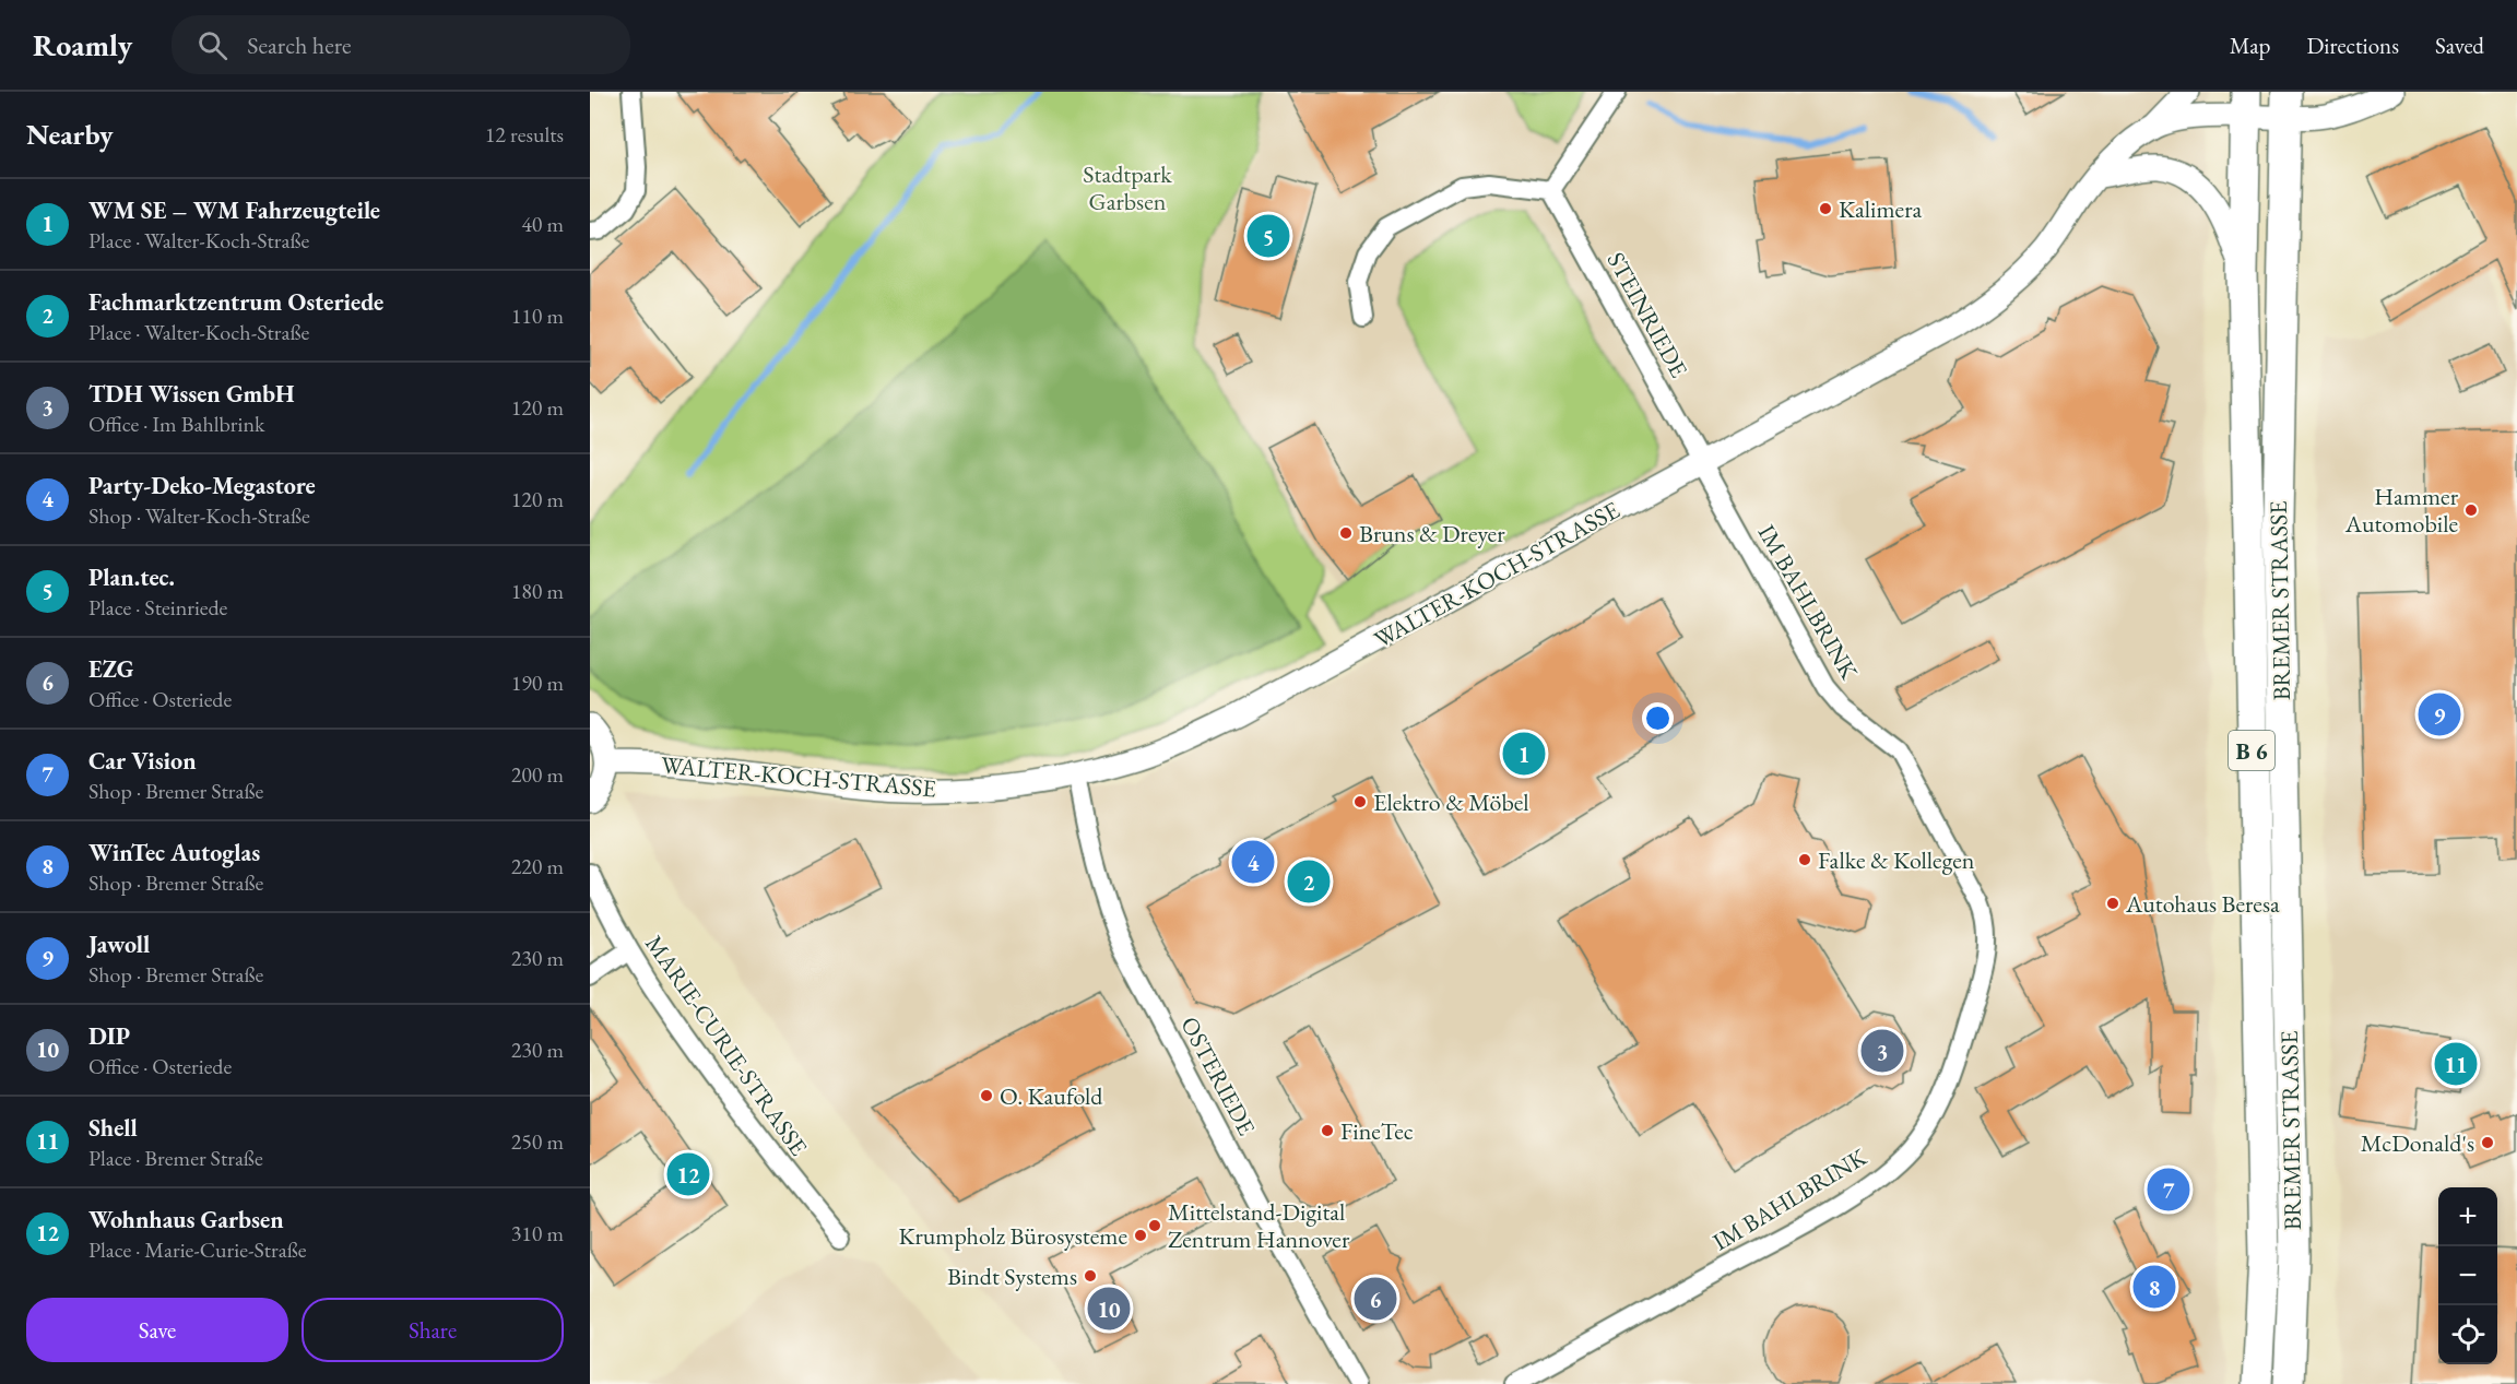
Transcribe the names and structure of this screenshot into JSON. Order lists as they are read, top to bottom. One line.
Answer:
{"streets":{"main road":["BREMER STRASSE","B 6"],"street":["STEINRIEDE","WALTER-KOCH-STRASSE","IM BAHLBRINK","MARIE-CURIE-STRASSE","OSTERIEDE"]},"crossings":[["STEINRIEDE","WALTER-KOCH-STRASSE"],["STEINRIEDE","IM BAHLBRINK"],["WALTER-KOCH-STRASSE","BREMER STRASSE"],["WALTER-KOCH-STRASSE","IM BAHLBRINK"],["WALTER-KOCH-STRASSE","OSTERIEDE"]],"parks":["Stadtpark Garbsen"],"places":["Kalimera","Hammer Automobile","Bruns & Dreyer","Elektro & Möbel","Falke & Kollegen","Autohaus Beresa","O. Kaufold","FineTec","McDonald's","Mittelstand-Digital Zentrum Hannover","Krumpholz Bürosysteme","Bindt Systems"],"page":{"header":"Roamly","search":"Search here","nav":["Map","Directions","Saved"],"heading":["Nearby","12 results"],"list":[{"mark":"1","name":"WM SE – WM Fahrzeugteile","note":"Place · Walter-Koch-Straße","value":"40 m"},{"mark":"2","name":"Fachmarktzentrum Osteriede","note":"Place · Walter-Koch-Straße","value":"110 m"},{"mark":"3","name":"TDH Wissen GmbH","note":"Office · Im Bahlbrink","value":"120 m"},{"mark":"4","name":"Party-Deko-Megastore","note":"Shop · Walter-Koch-Straße","value":"120 m"},{"mark":"5","name":"Plan.tec.","note":"Place · Steinriede","value":"180 m"},{"mark":"6","name":"EZG","note":"Office · Osteriede","value":"190 m"},{"mark":"7","name":"Car Vision","note":"Shop · Bremer Straße","value":"200 m"},{"mark":"8","name":"WinTec Autoglas","note":"Shop · Bremer Straße","value":"220 m"},{"mark":"9","name":"Jawoll","note":"Shop · Bremer Straße","value":"230 m"},{"mark":"10","name":"DIP","note":"Office · Osteriede","value":"230 m"},{"mark":"11","name":"Shell","note":"Place · Bremer Straße","value":"250 m"},{"mark":"12","name":"Wohnhaus Garbsen","note":"Place · Marie-Curie-Straße","value":"310 m"}],"pins":["5","9","1","4","2","3","11","12","7","8","6","10"],"map_buttons":["+","−"],"buttons":["Save","Share"]}}
